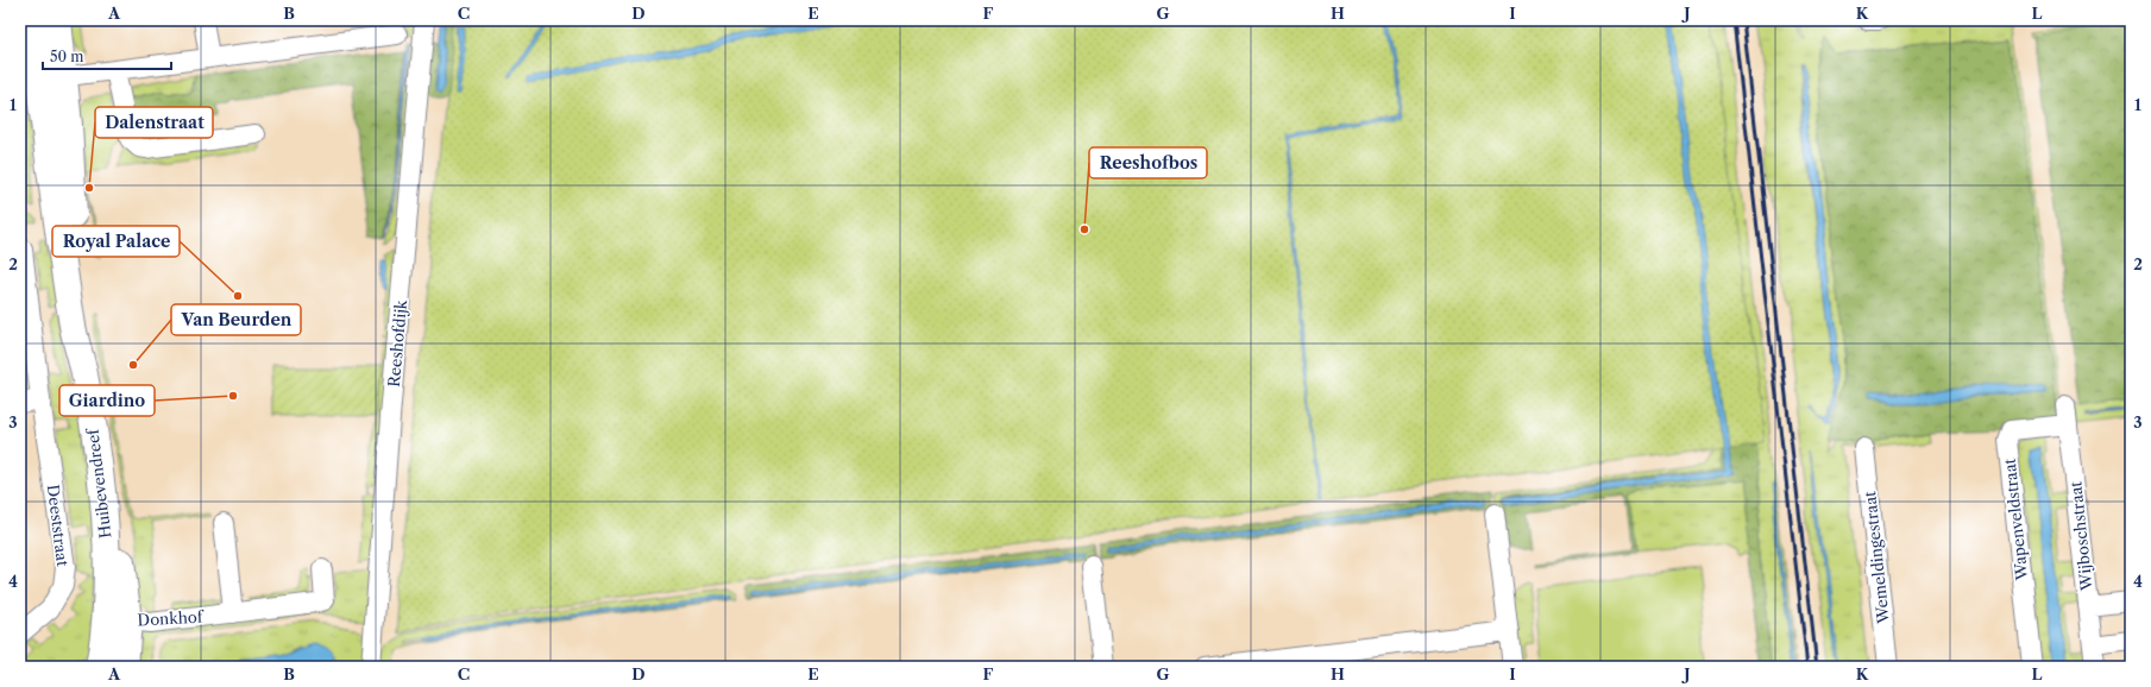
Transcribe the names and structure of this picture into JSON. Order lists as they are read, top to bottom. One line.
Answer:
{"streets":{"street":["Reeshofdijk","Huibevendreef","Wapenveldstraat","Deeststraat","Wijboschstraat","Wemeldingestraat","Donkhof"]},"crossings":[["Huibevendreef","Donkhof"],["Wapenveldstraat","Wijboschstraat"]],"places":["Dalenstraat","Reeshofbos","Royal Palace","Van Beurden","Giardino"],"scale_bar":"50 m","grid":{"columns":["A","B","C","D","E","F","G","H","I","J","K","L"],"rows":["1","2","3","4"]}}
